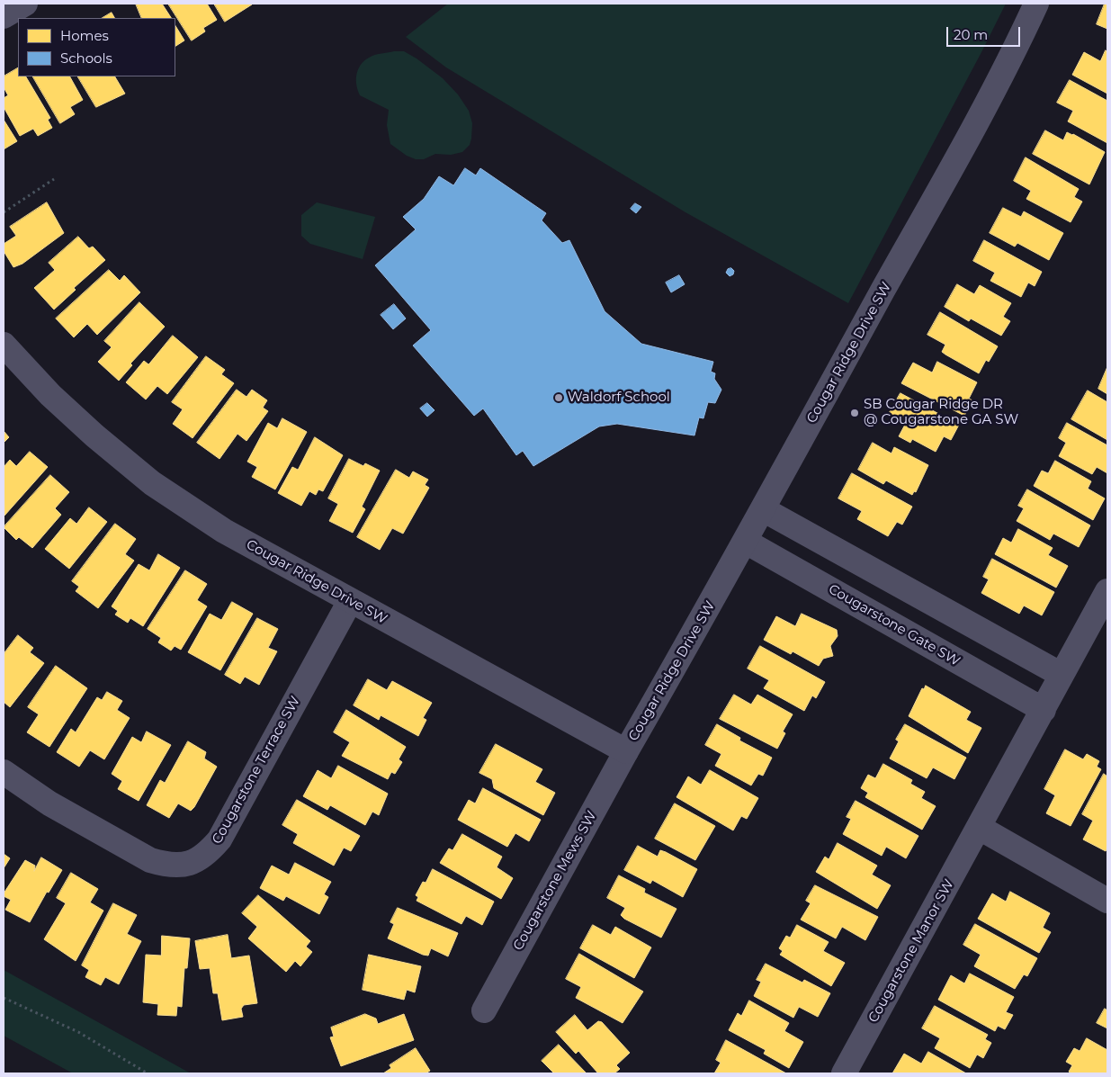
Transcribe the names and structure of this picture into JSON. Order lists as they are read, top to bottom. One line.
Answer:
{"streets":{"street":["Cougar Ridge Drive SW","Cougarstone Gate SW","Cougarstone Terrace SW","Cougarstone Mews SW","Cougarstone Manor SW"]},"crossings":[["Cougar Ridge Drive SW","Cougarstone Gate SW"],["Cougar Ridge Drive SW","Cougarstone Terrace SW"],["Cougar Ridge Drive SW","Cougarstone Mews SW"],["Cougarstone Gate SW","Cougarstone Manor SW"]],"places":["Waldorf School","SB Cougar Ridge DR @ Cougarstone GA SW"],"legend":["Homes","Schools"],"scale_bar":"20 m"}
